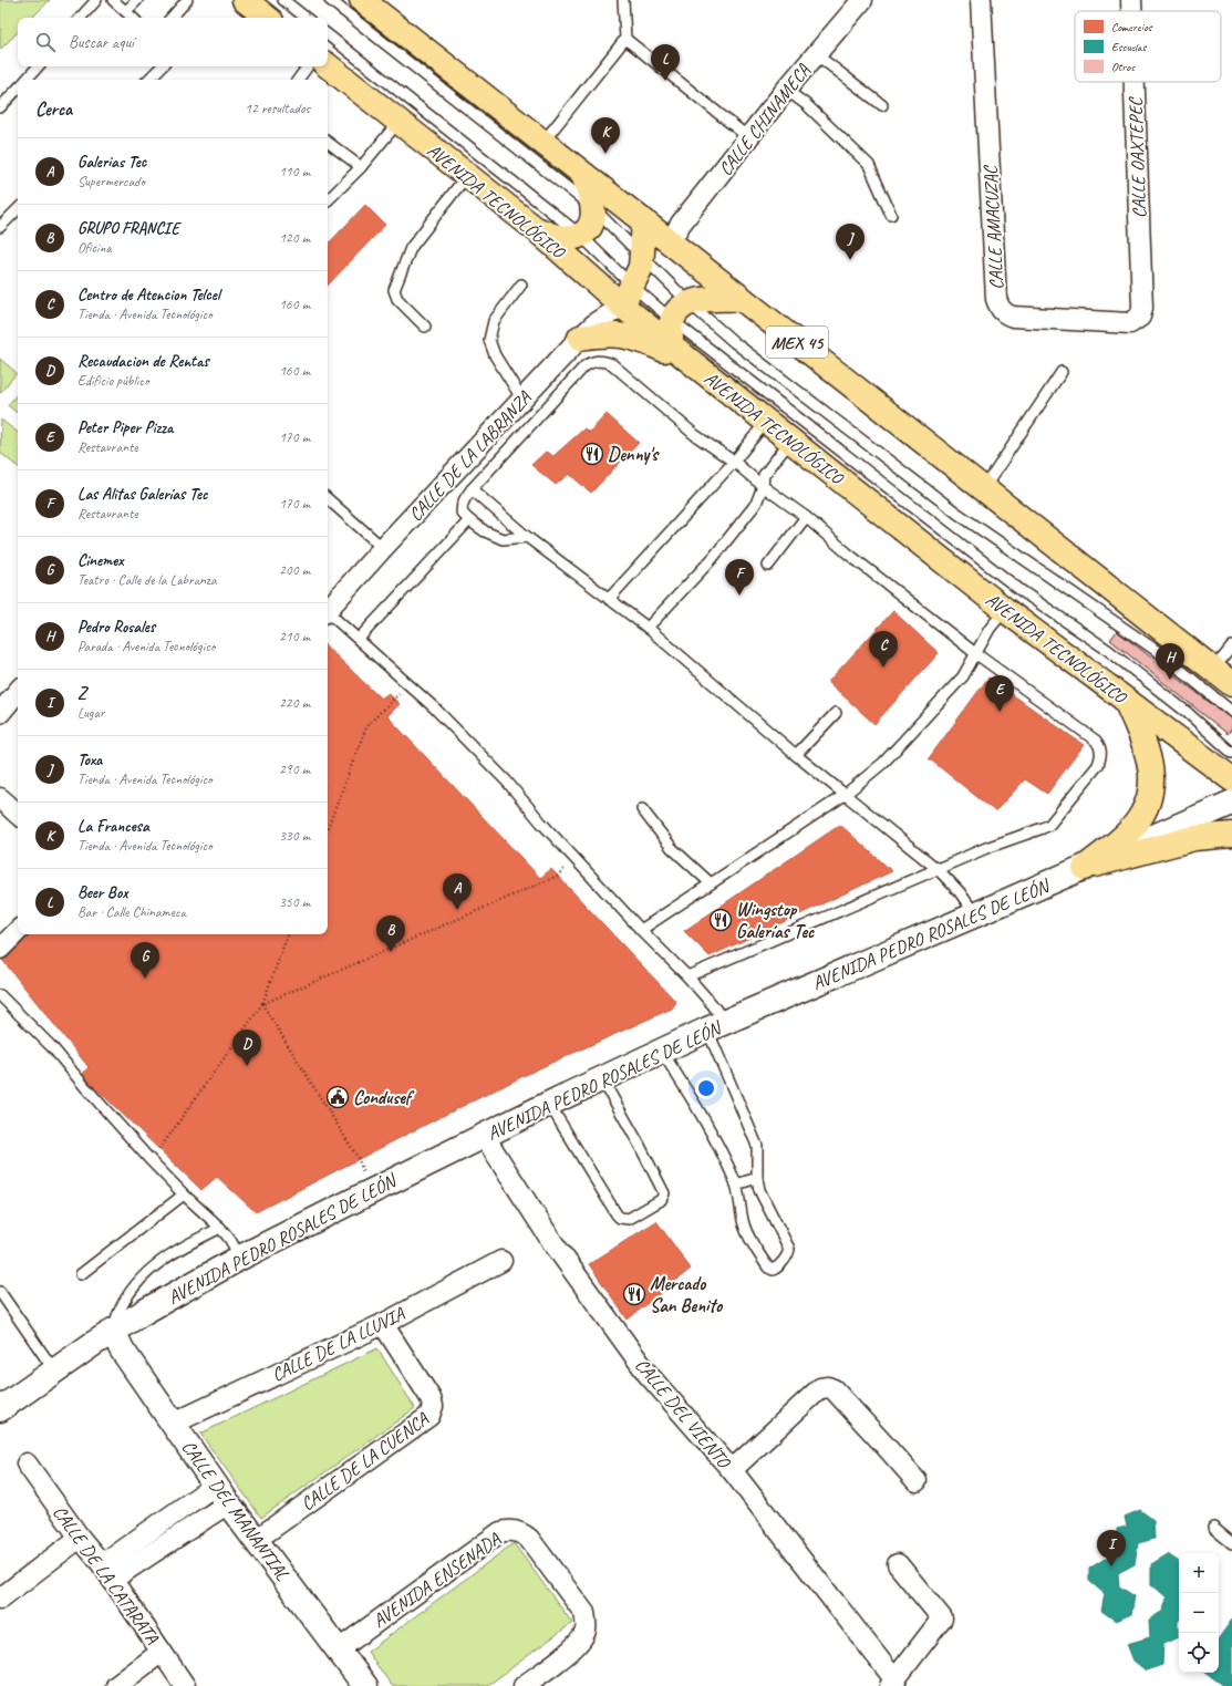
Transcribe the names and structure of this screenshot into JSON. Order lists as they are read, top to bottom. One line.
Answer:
{"streets":{"main road":["AVENIDA TECNOLÓGICO","MEX 45","AVENIDA PEDRO ROSALES DE LEÓN","CALLE DEL MANANTIAL"],"street":["CALLE CHINAMECA","CALLE OAXTEPEC","CALLE AMACUZAC","CALLE DE LA LABRANZA","CALLE DE LA LLUVIA","CALLE DEL VIENTO","CALLE DE LA CUENCA","CALLE DE LA CATARATA","AVENIDA ENSENADA"]},"crossings":[["CALLE CHINAMECA","MEX 45"],["CALLE OAXTEPEC","CALLE AMACUZAC"],["AVENIDA TECNOLÓGICO","CALLE DE LA LABRANZA"],["AVENIDA PEDRO ROSALES DE LEÓN","CALLE DEL VIENTO"],["AVENIDA PEDRO ROSALES DE LEÓN","CALLE DEL MANANTIAL"],["CALLE DE LA LLUVIA","CALLE DE LA CUENCA"],["CALLE DE LA LLUVIA","CALLE DEL MANANTIAL"],["CALLE DE LA CUENCA","CALLE DEL MANANTIAL"],["CALLE DEL MANANTIAL","AVENIDA ENSENADA"]],"places":{"restaurant":["Denny's","Wingstop Galerías Tec","Mercado San Benito"],"public building":["Condusef"]},"legend":["Comercios","Escuelas","Otros"],"page":{"search":"Buscar aquí","pins":["L","K","J","F","C","H","E","A","B","G","D","I"],"heading":["Cerca","12 resultados"],"list":[{"mark":"A","name":"Galerias Tec","note":"Supermercado","value":"110 m"},{"mark":"B","name":"GRUPO FRANCIE","note":"Oficina","value":"120 m"},{"mark":"C","name":"Centro de Atencion Telcel","note":"Tienda · Avenida Tecnológico","value":"160 m"},{"mark":"D","name":"Recaudacion de Rentas","note":"Edificio público","value":"160 m"},{"mark":"E","name":"Peter Piper Pizza","note":"Restaurante","value":"170 m"},{"mark":"F","name":"Las Alitas Galerías Tec","note":"Restaurante","value":"170 m"},{"mark":"G","name":"Cinemex","note":"Teatro · Calle de la Labranza","value":"200 m"},{"mark":"H","name":"Pedro Rosales","note":"Parada · Avenida Tecnológico","value":"210 m"},{"mark":"I","name":"Z","note":"Lugar","value":"220 m"},{"mark":"J","name":"Toxa","note":"Tienda · Avenida Tecnológico","value":"290 m"},{"mark":"K","name":"La Francesa","note":"Tienda · Avenida Tecnológico","value":"330 m"},{"mark":"L","name":"Beer Box","note":"Bar · Calle Chinameca","value":"350 m"}],"map_buttons":["+","−"]}}
